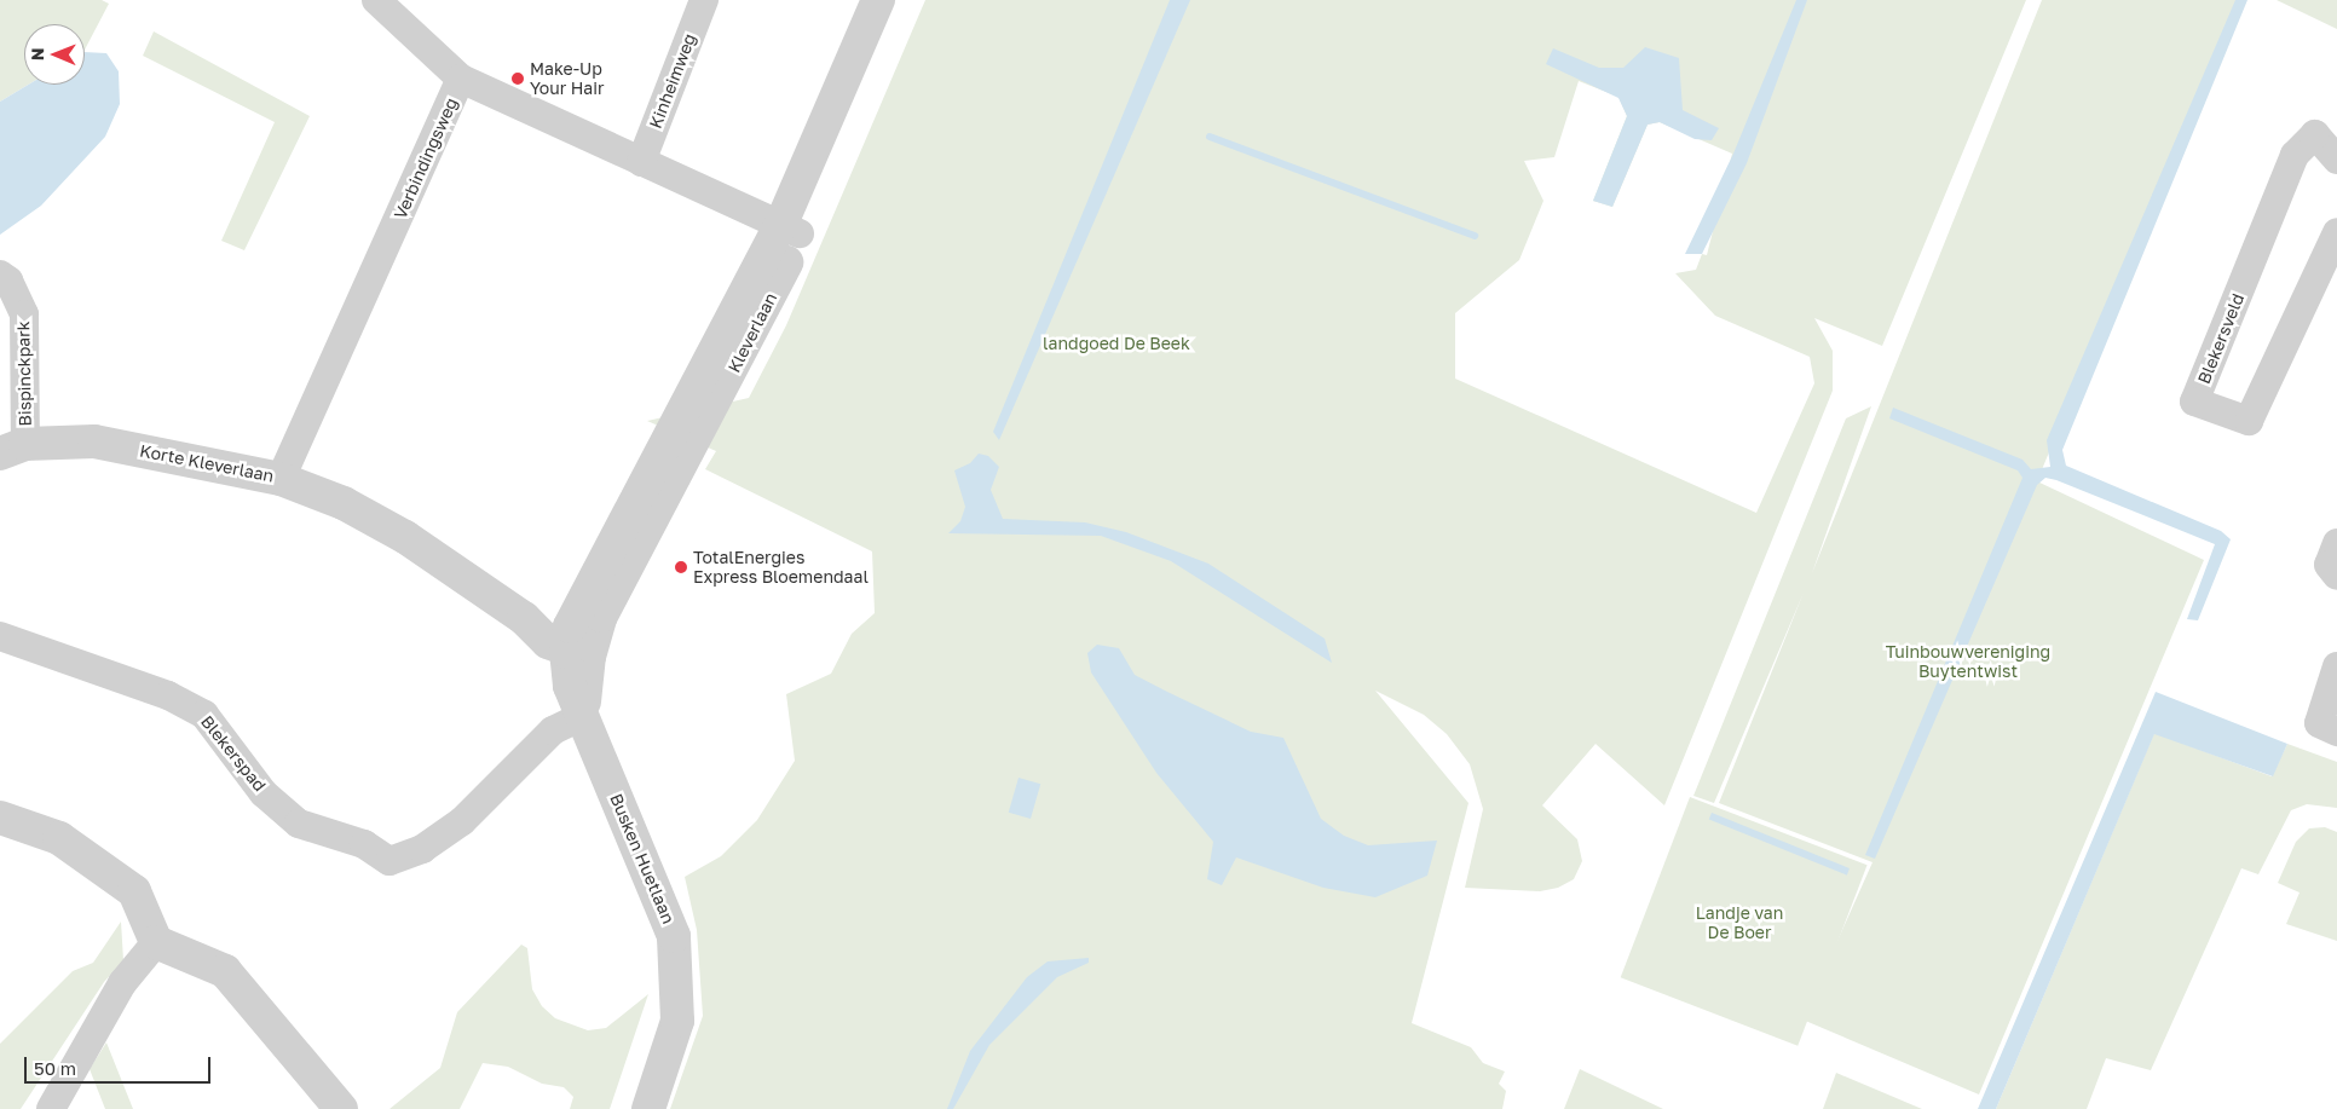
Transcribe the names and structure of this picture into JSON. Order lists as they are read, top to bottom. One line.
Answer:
{"streets":{"street":["Kinheimweg","Verbindingsweg","Kleverlaan","Blekersveld","Bispinckpark","Korte Kleverlaan","Blekerspad","Busken Huetlaan"]},"crossings":[["Kinheimweg","Verbindingsweg"],["Verbindingsweg","Kleverlaan"],["Verbindingsweg","Korte Kleverlaan"],["Kleverlaan","Korte Kleverlaan"],["Kleverlaan","Busken Huetlaan"],["Bispinckpark","Korte Kleverlaan"],["Korte Kleverlaan","Busken Huetlaan"],["Blekerspad","Busken Huetlaan"]],"parks":["landgoed De Beek","Tuinbouwvereniging Buytentwist","Landje van De Boer"],"places":["Make-Up Your Hair","TotalEnergies Express Bloemendaal"],"scale_bar":"50 m","north":"left"}
